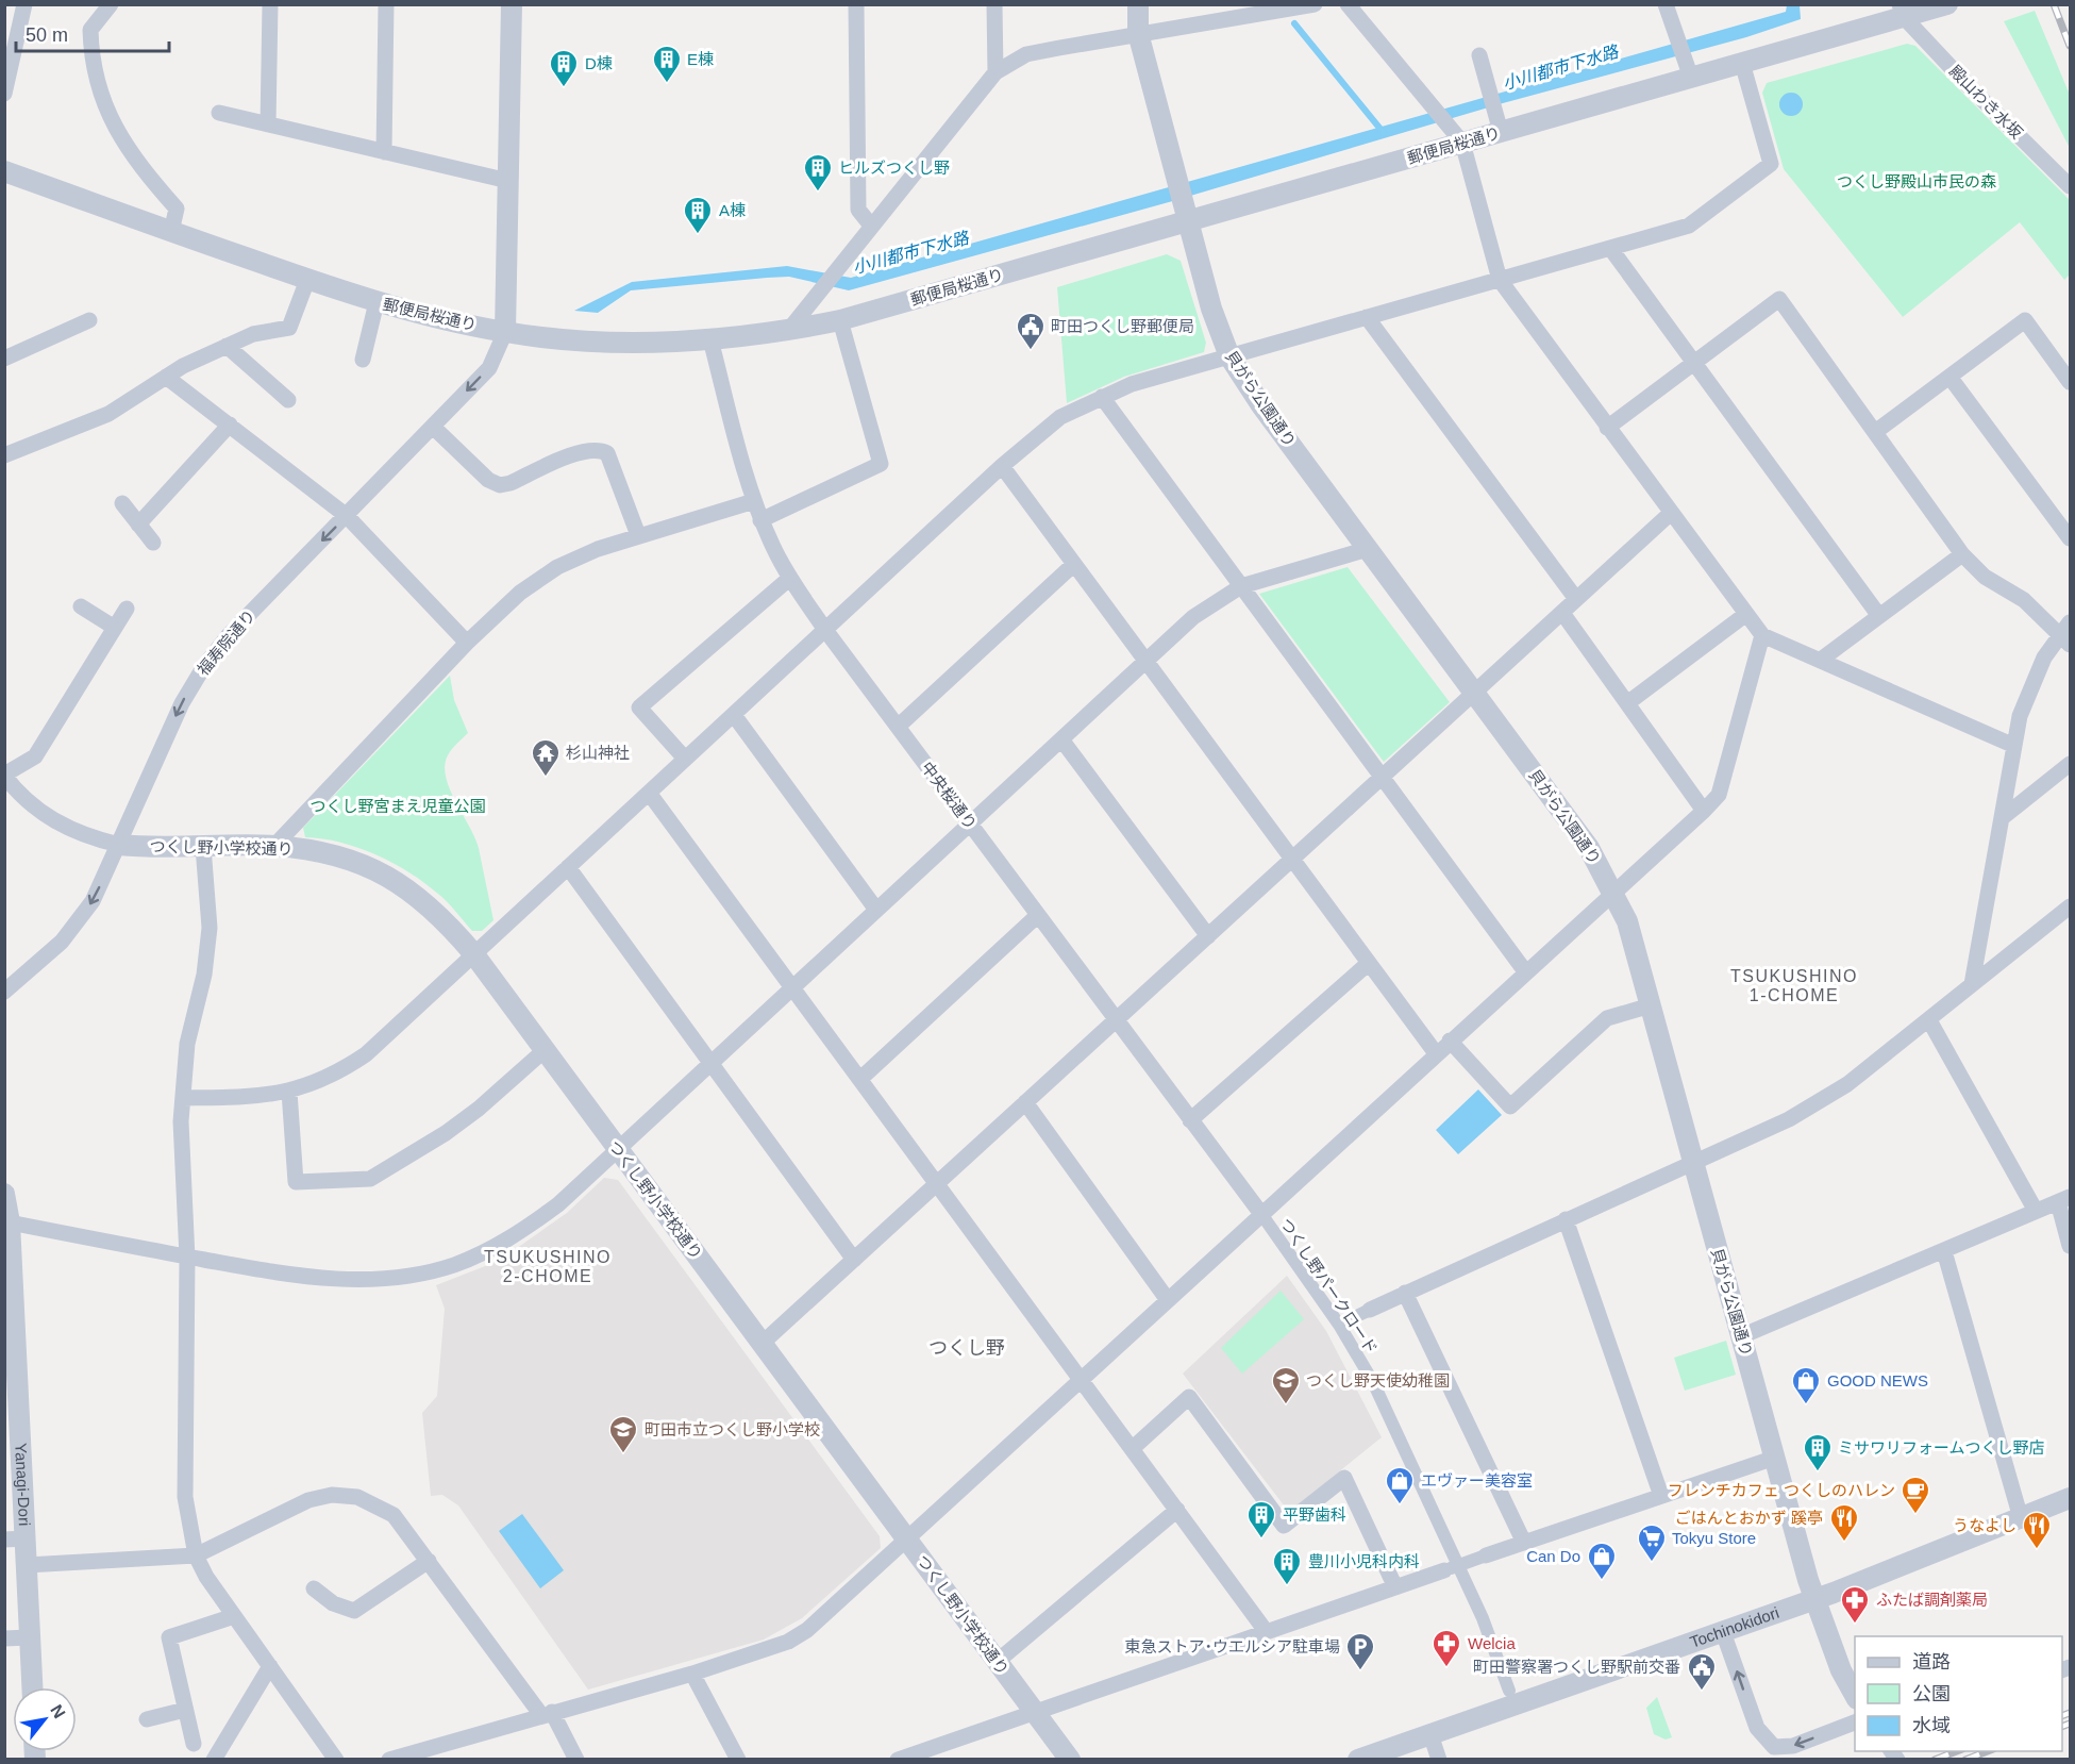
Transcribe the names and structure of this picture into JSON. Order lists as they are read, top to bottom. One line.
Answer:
{"streets":{"street":["殿山わき水坂","郵便局桜通り","貝がら公園通り","福寿院通り","中央桜通り","つくし野小学校通り","つくし野パークロード","Yanagi-Dori","Tochinokidori"]},"crossings":[["殿山わき水坂","郵便局桜通り"],["郵便局桜通り","貝がら公園通り"],["郵便局桜通り","福寿院通り"],["郵便局桜通り","中央桜通り"],["貝がら公園通り","Tochinokidori"],["福寿院通り","つくし野小学校通り"],["中央桜通り","つくし野パークロード"]],"districts":["TSUKUSHINO 1-CHOME","TSUKUSHINO 2-CHOME","つくし野"],"water":["小川都市下水路"],"parks":["つくし野殿山市民の森","つくし野宮まえ児童公園"],"places":{"building":["E棟","D棟","ヒルズつくし野","A棟","ミサワリフォームつくし野店","平野歯科","豊川小児科内科"],"public building":["町田つくし野郵便局","町田警察署つくし野駅前交番"],"temple":["杉山神社"],"school or university":["つくし野天使幼稚園","町田市立つくし野小学校"],"shop":["GOOD NEWS","エヴァー美容室","Can Do"],"cafe":["フレンチカフェ つくしのハレン"],"restaurant":["ごはんとおかず 蹊亭","うなよし"],"supermarket":["Tokyu Store"],"pharmacy":["ふたば調剤薬局","Welcia"],"parking":["東急ストア･ウエルシア駐車場"]},"legend":["道路","公園","水域"],"scale_bar":"50 m","north":"top right"}
